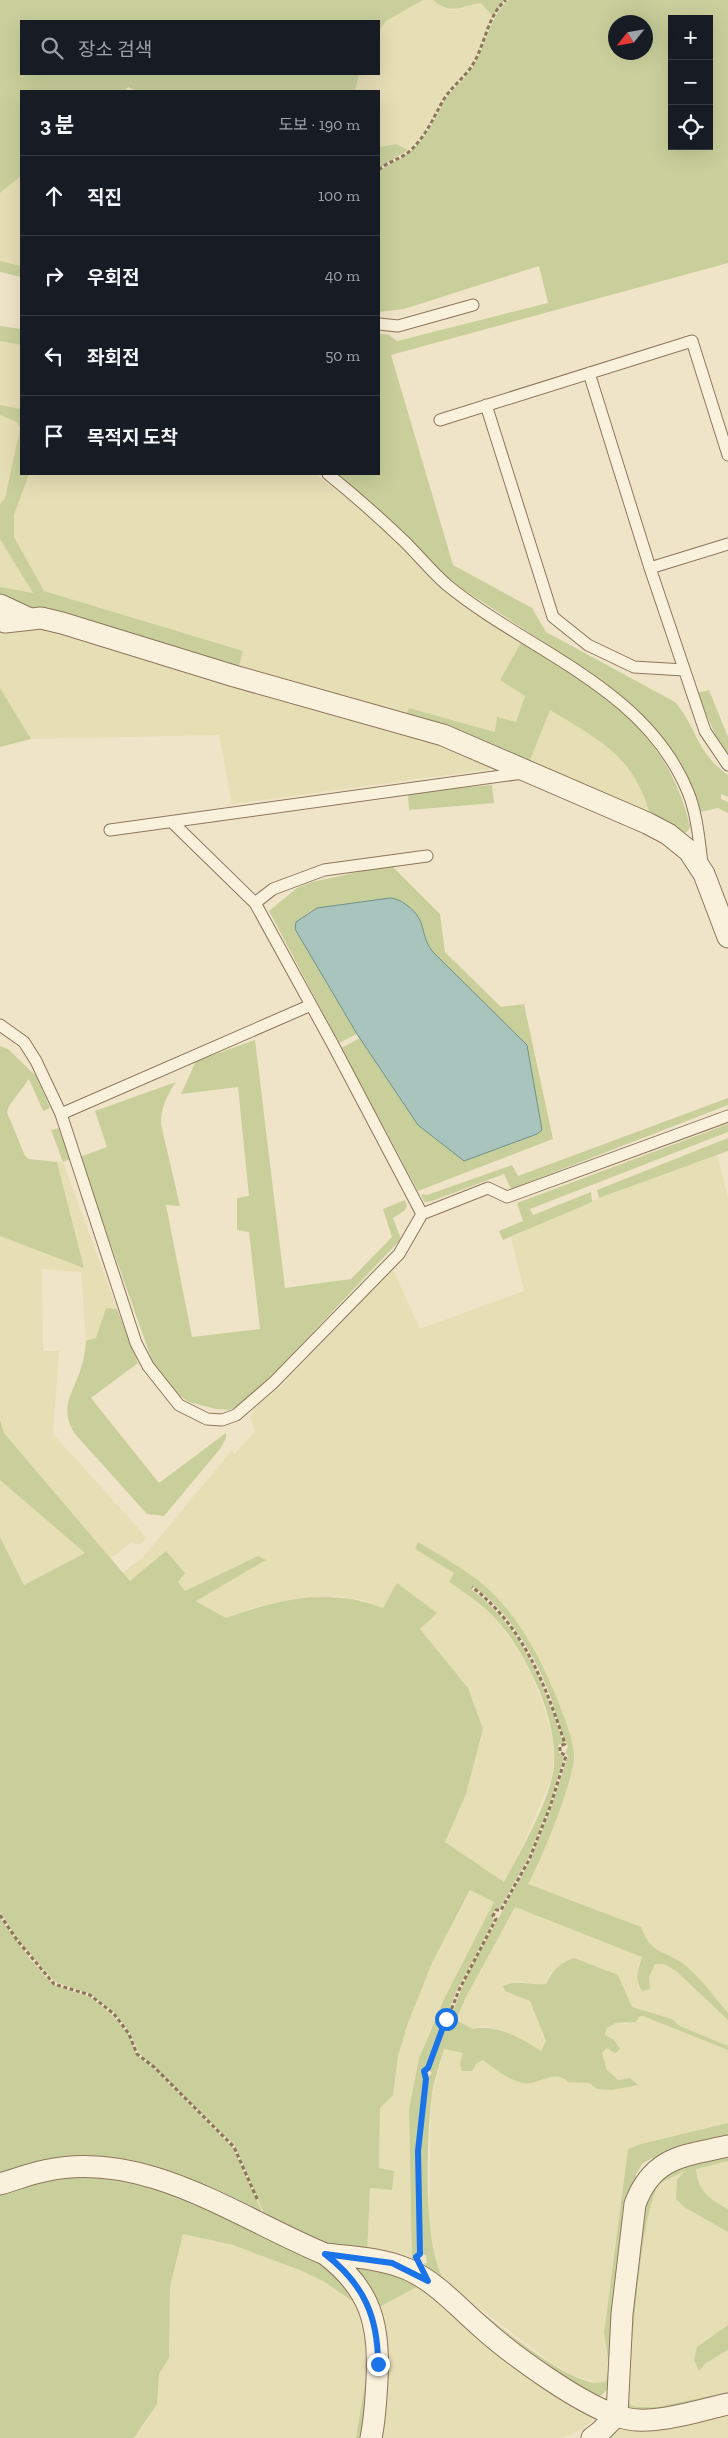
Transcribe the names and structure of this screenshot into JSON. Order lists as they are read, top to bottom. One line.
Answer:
{"north":"bottom left","page":{"map_buttons":["+","−"],"search":"장소 검색","heading":["3 분","도보 · 190 m"],"list":[["직진","100 m"],["우회전","40 m"],["좌회전","50 m"],"목적지 도착"]}}
